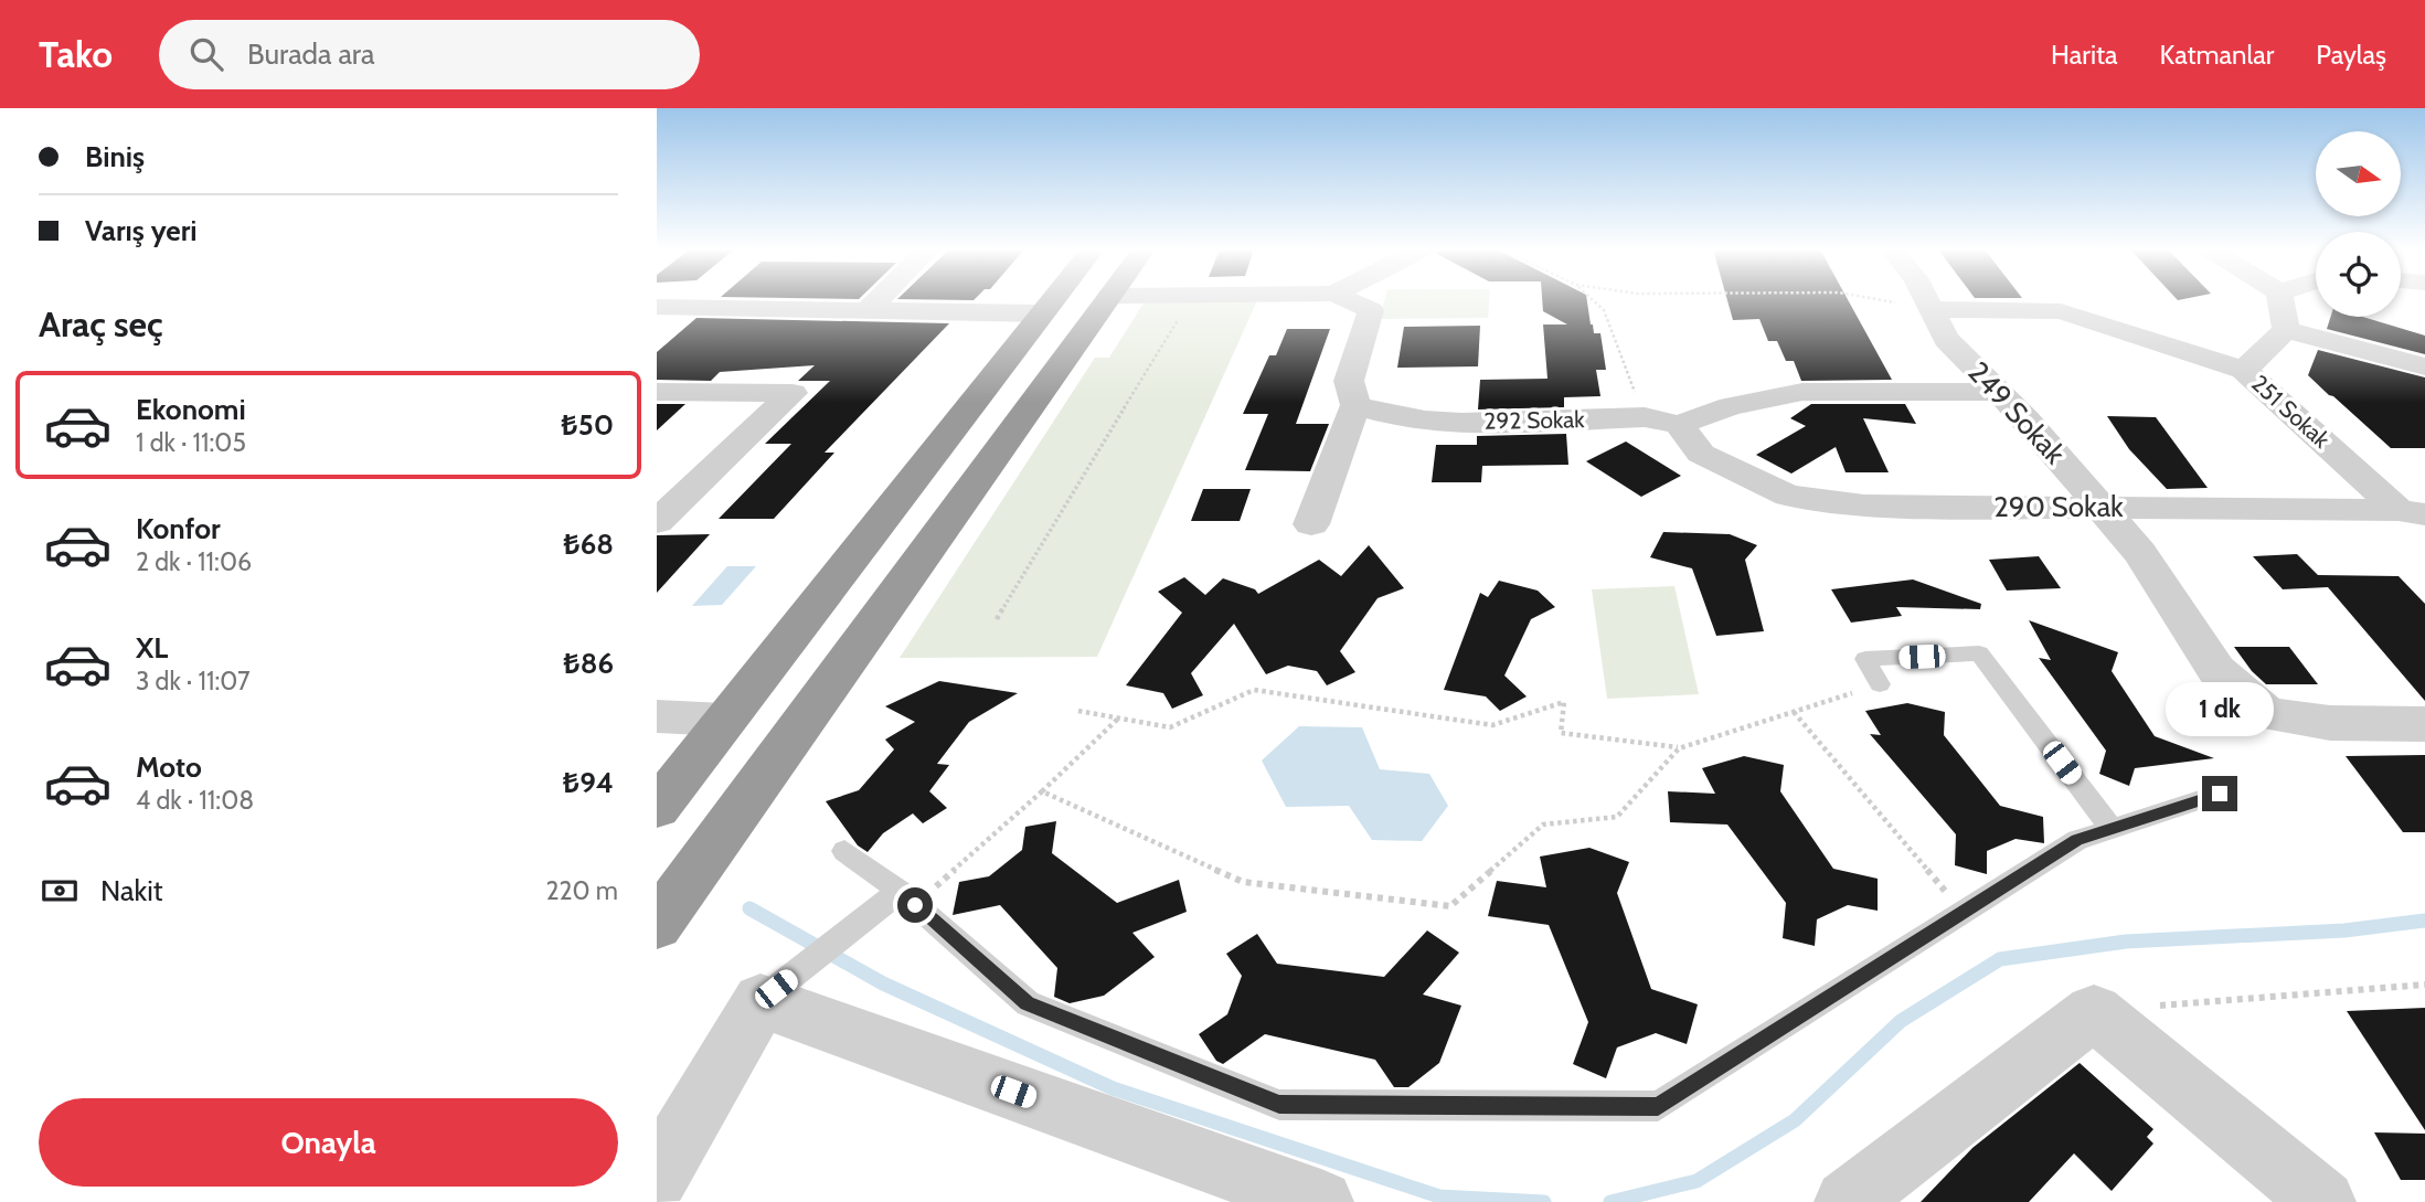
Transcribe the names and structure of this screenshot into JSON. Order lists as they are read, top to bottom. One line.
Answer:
{"streets":{"street":["251 Sokak","249 Sokak","292 Sokak","290 Sokak"]},"crossings":[["251 Sokak","290 Sokak"],["249 Sokak","290 Sokak"],["292 Sokak","290 Sokak"]],"north":"right","page":{"header":"Tako","search":"Burada ara","nav":["Harita","Katmanlar","Paylaş"],"banner":["Biniş","Varış yeri"],"heading":"Araç seç","list":[{"name":"Ekonomi","note":"1 dk · 11:05","value":"₺50"},{"name":"Konfor","note":"2 dk · 11:06","value":"₺68"},{"name":"XL","note":"3 dk · 11:07","value":"₺86"},{"name":"Moto","note":"4 dk · 11:08","value":"₺94"}],"bubble":"1 dk","pay":["Nakit","220 m"],"buttons":"Onayla"}}
